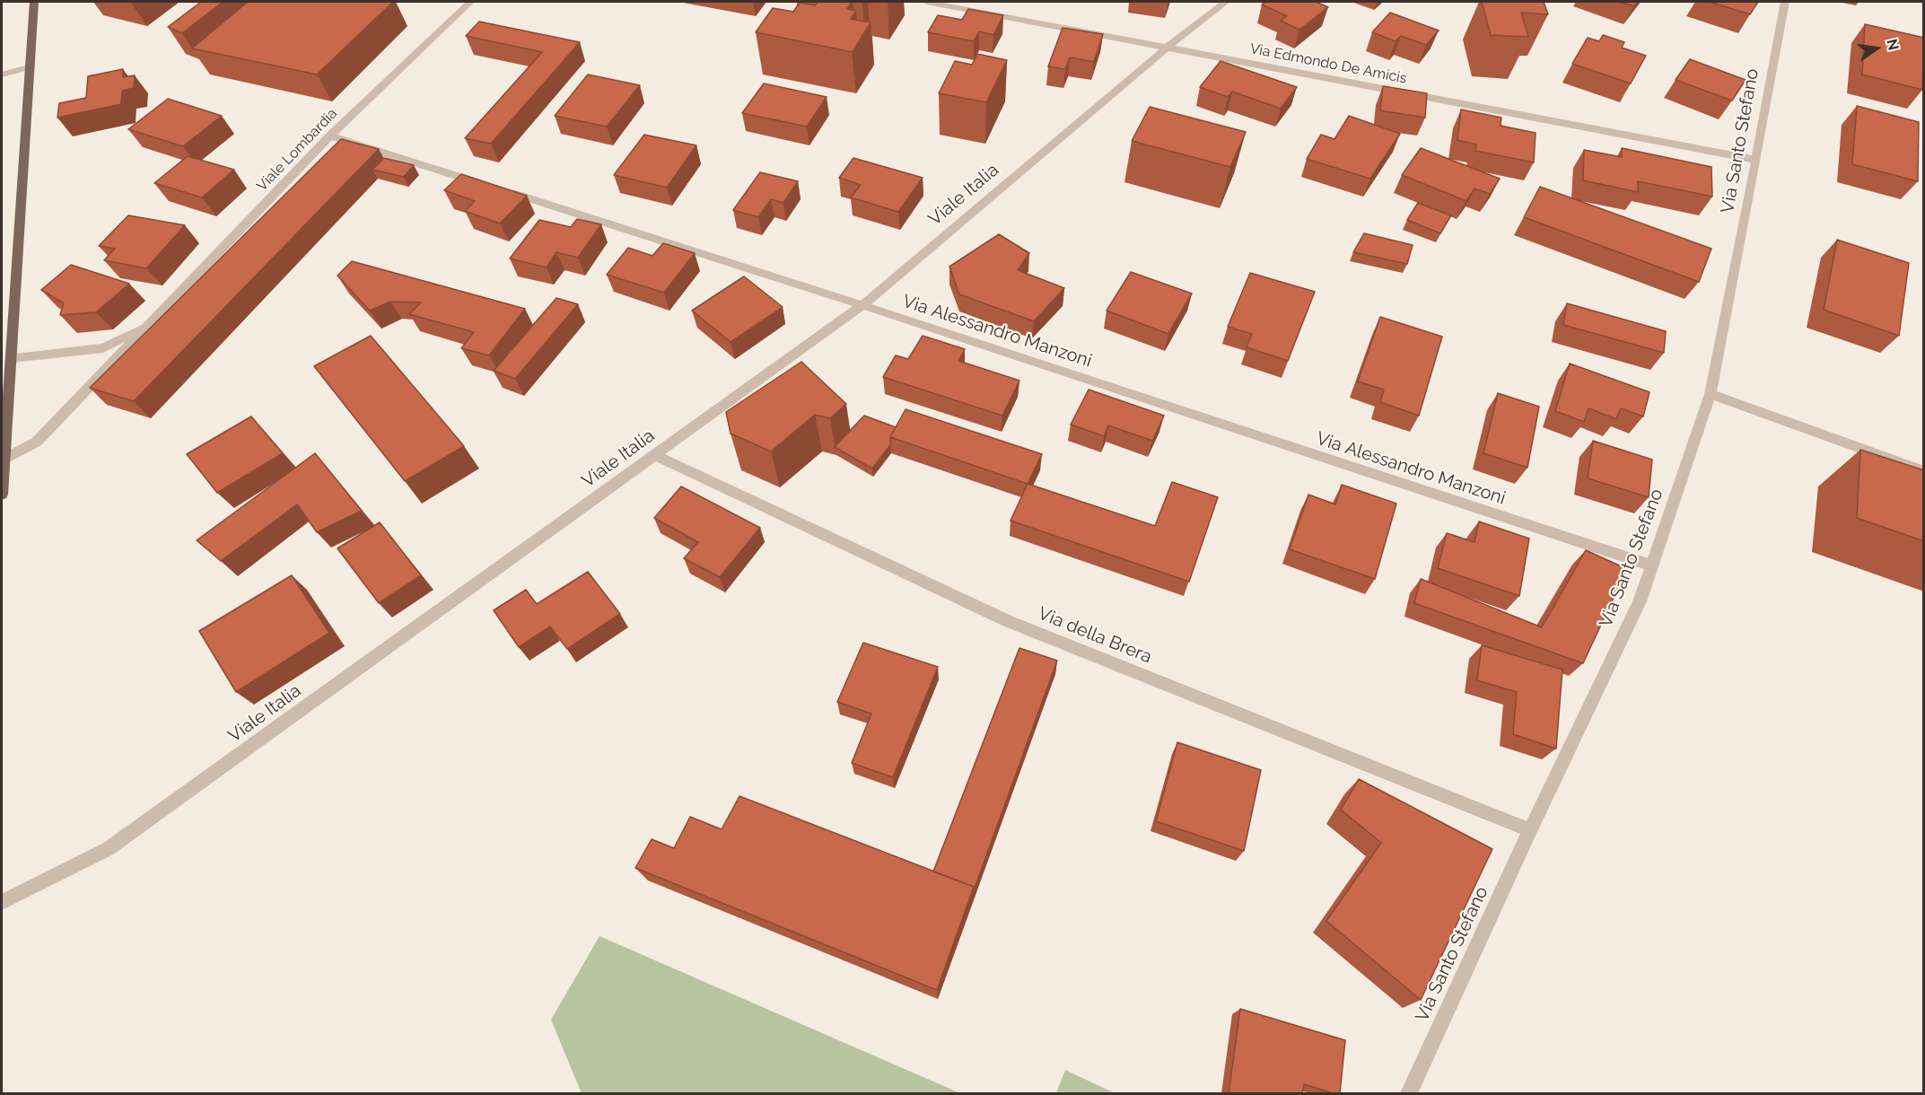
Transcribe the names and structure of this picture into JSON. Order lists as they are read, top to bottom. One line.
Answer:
{"streets":{"street":["Via Edmondo De Amicis","Via Santo Stefano","Viale Lombardia","Viale Italia","Via Alessandro Manzoni","Via della Brera"]},"crossings":[["Via Edmondo De Amicis","Via Santo Stefano"],["Via Edmondo De Amicis","Viale Italia"],["Via Santo Stefano","Via Alessandro Manzoni"],["Via Santo Stefano","Via della Brera"],["Viale Lombardia","Via Alessandro Manzoni"],["Viale Italia","Via Alessandro Manzoni"],["Viale Italia","Via della Brera"]],"north":"right"}
